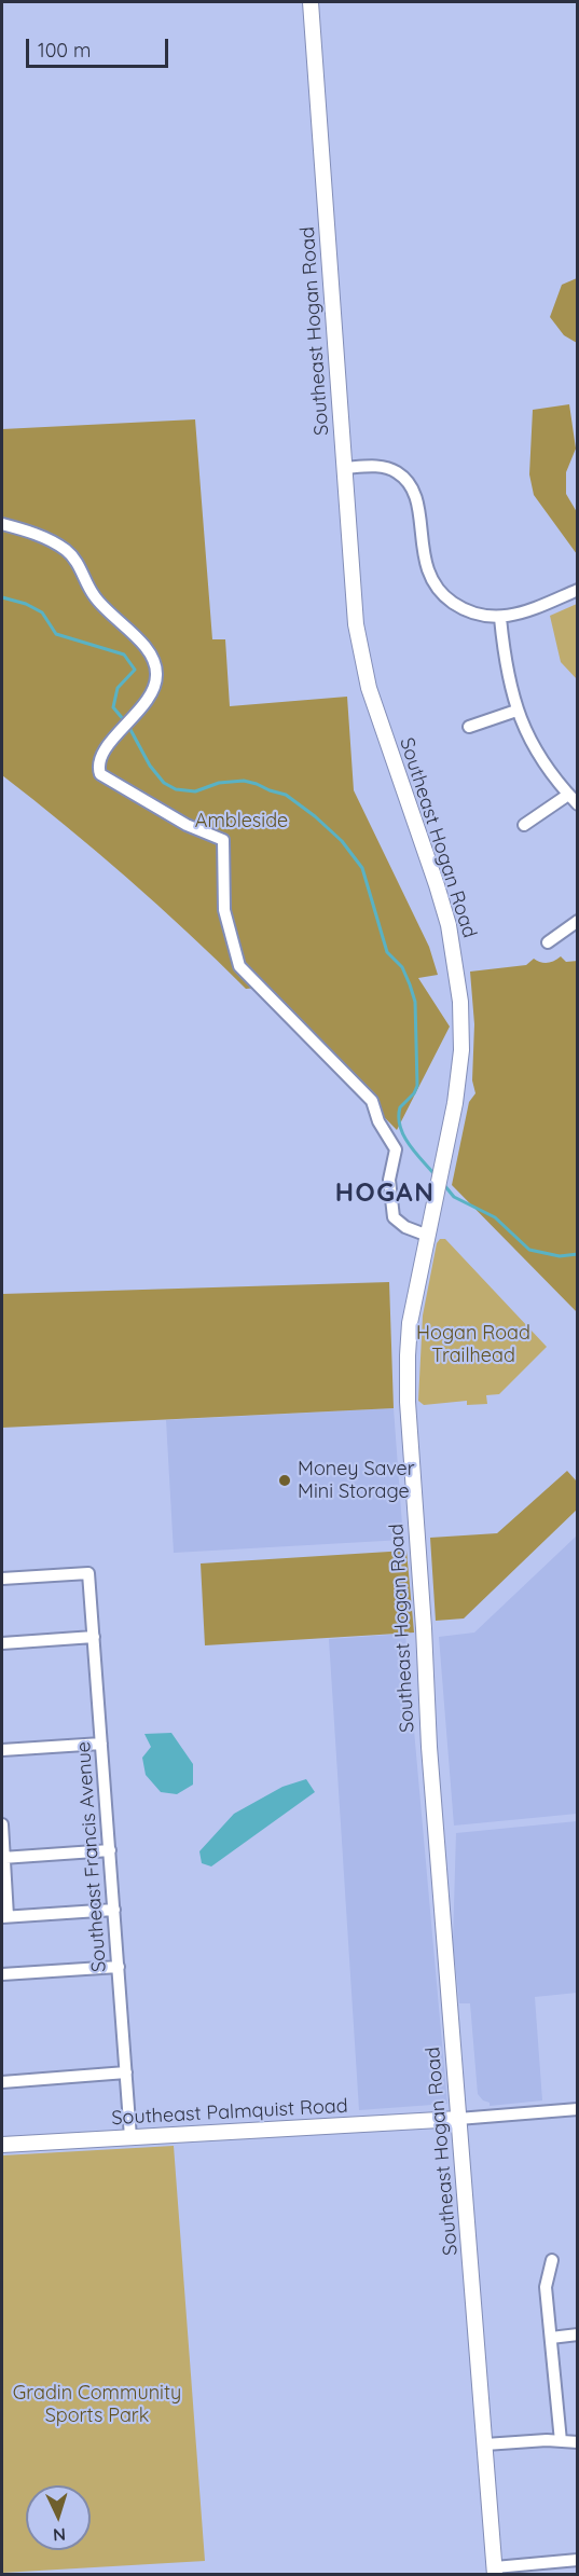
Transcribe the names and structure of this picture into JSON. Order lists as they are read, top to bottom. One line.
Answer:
{"streets":{"main road":["Southeast Hogan Road","Southeast Palmquist Road"],"street":["Southeast Francis Avenue"]},"crossings":[["Southeast Hogan Road","Southeast Palmquist Road"],["Southeast Francis Avenue","Southeast Palmquist Road"]],"districts":["HOGAN"],"parks":["Ambleside","Hogan Road Trailhead","Gradin Community Sports Park"],"places":["Money Saver Mini Storage"],"scale_bar":"100 m","north":"bottom"}
